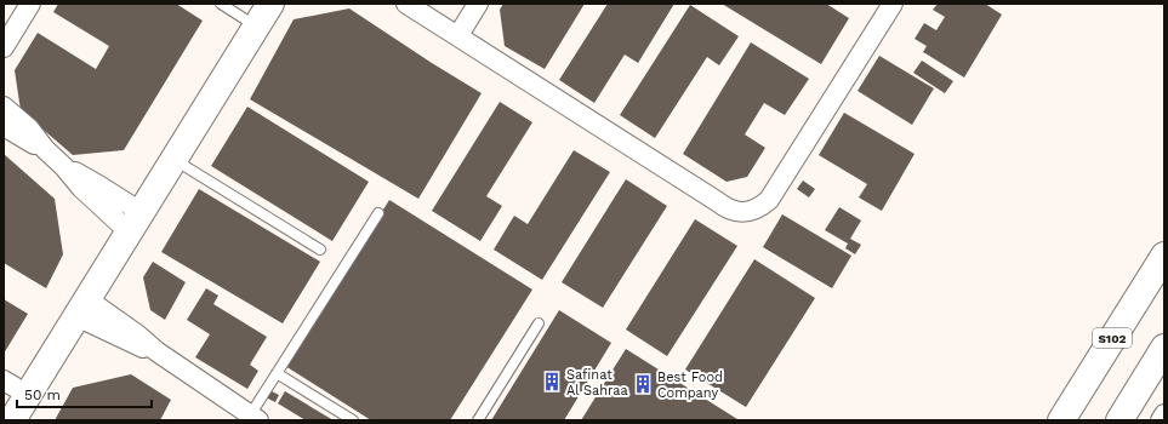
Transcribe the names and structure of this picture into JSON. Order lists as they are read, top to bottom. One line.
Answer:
{"streets":{"main road":["S102"]},"places":{"building":["Safinat Al Sahraa","Best Food Company"]},"scale_bar":"50 m"}
